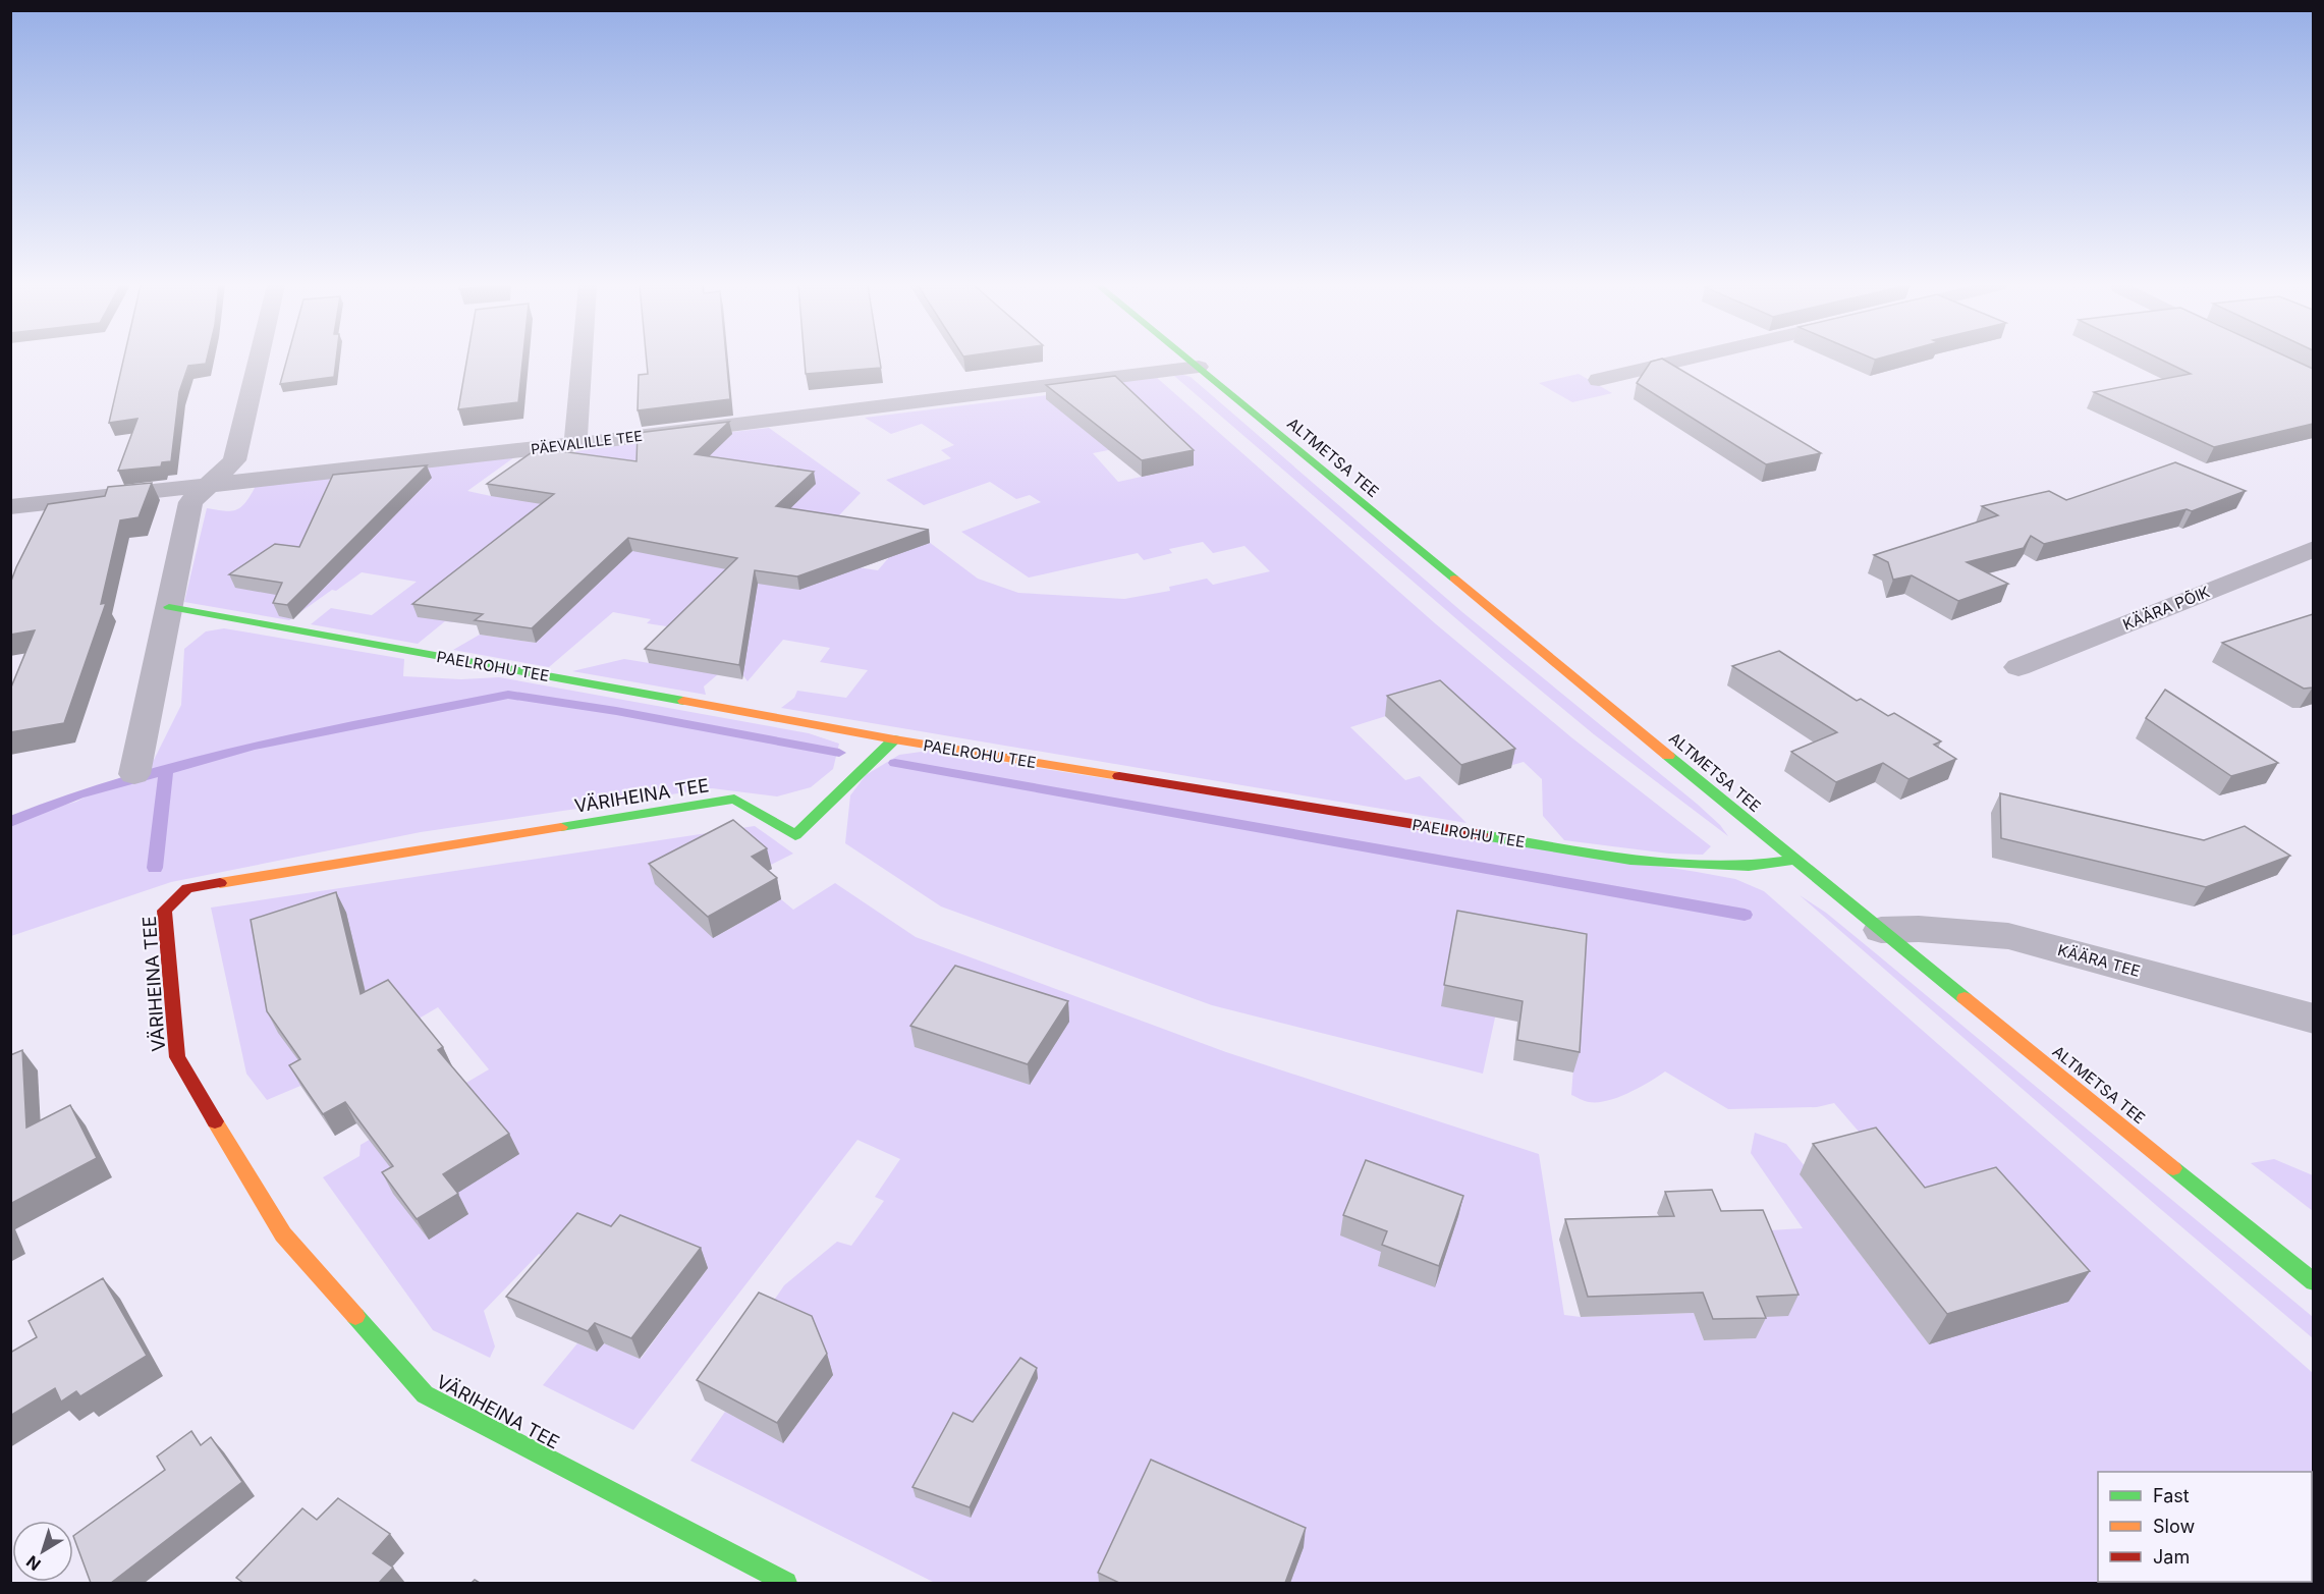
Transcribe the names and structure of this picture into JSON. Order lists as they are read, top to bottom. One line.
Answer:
{"streets":{"street":["PÄEVALILLE TEE","ALTMETSA TEE","KÄÄRA PÕIK","PAELROHU TEE","VÄRIHEINA TEE","KÄÄRA TEE"]},"crossings":[["PÄEVALILLE TEE","ALTMETSA TEE"],["ALTMETSA TEE","PAELROHU TEE"],["ALTMETSA TEE","KÄÄRA TEE"],["PAELROHU TEE","VÄRIHEINA TEE"]],"legend":["Fast","Slow","Jam"],"north":"bottom left"}
